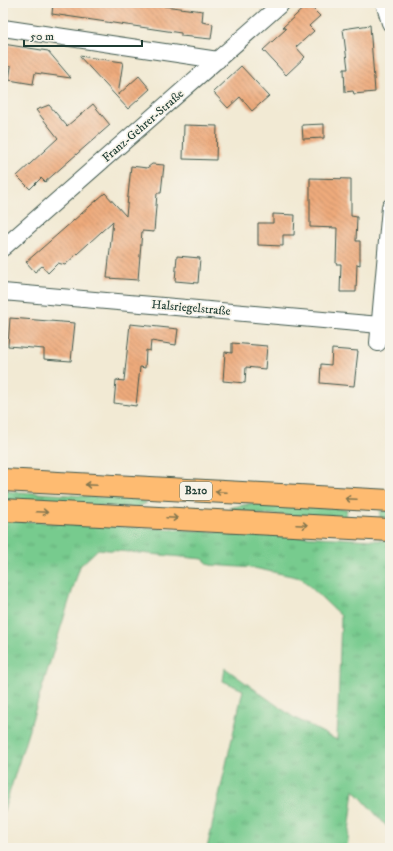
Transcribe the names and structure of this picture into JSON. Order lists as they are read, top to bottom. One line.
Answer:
{"streets":{"main road":["B210"],"street":["Franz-Gehrer-Straße","Halsriegelstraße"]},"scale_bar":"50 m"}
